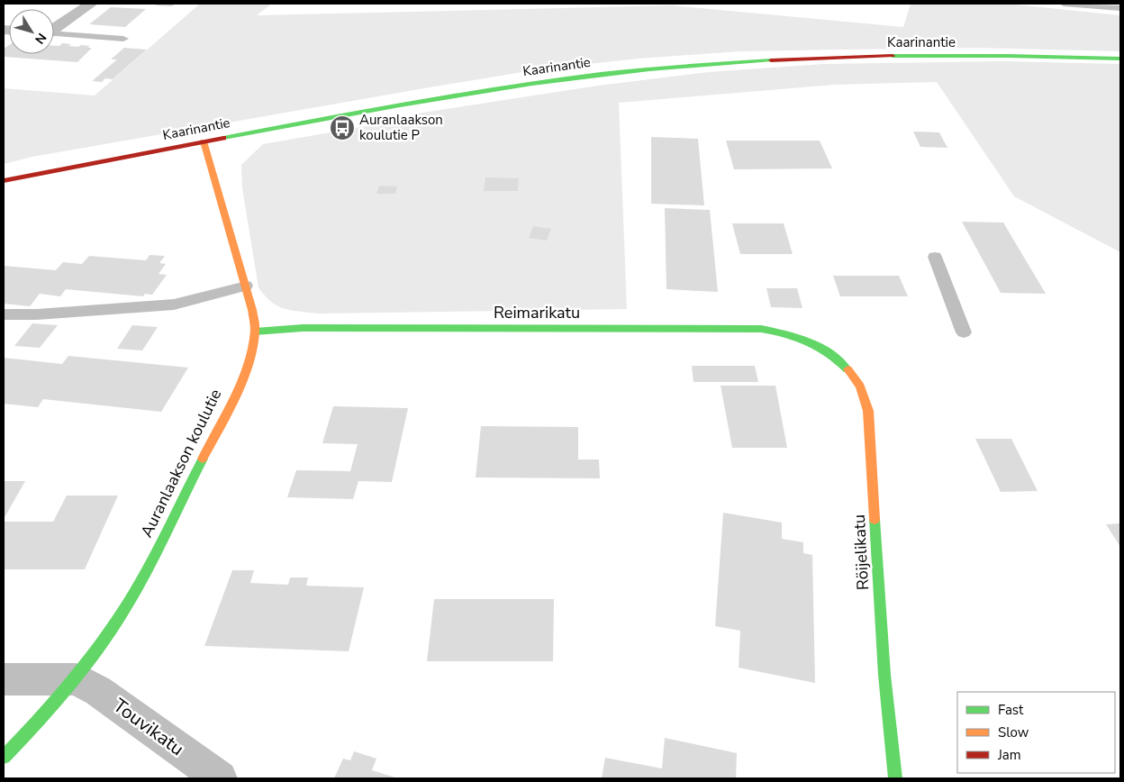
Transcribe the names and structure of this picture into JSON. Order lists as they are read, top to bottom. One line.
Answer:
{"streets":{"street":["Kaarinantie","Reimarikatu","Auranlaakson koulutie","Röijelikatu","Touvikatu"]},"crossings":[["Kaarinantie","Auranlaakson koulutie"],["Reimarikatu","Auranlaakson koulutie"],["Reimarikatu","Röijelikatu"],["Auranlaakson koulutie","Touvikatu"]],"places":{"bus stop":["Auranlaakson koulutie P"]},"legend":["Fast","Slow","Jam"],"north":"bottom right"}
